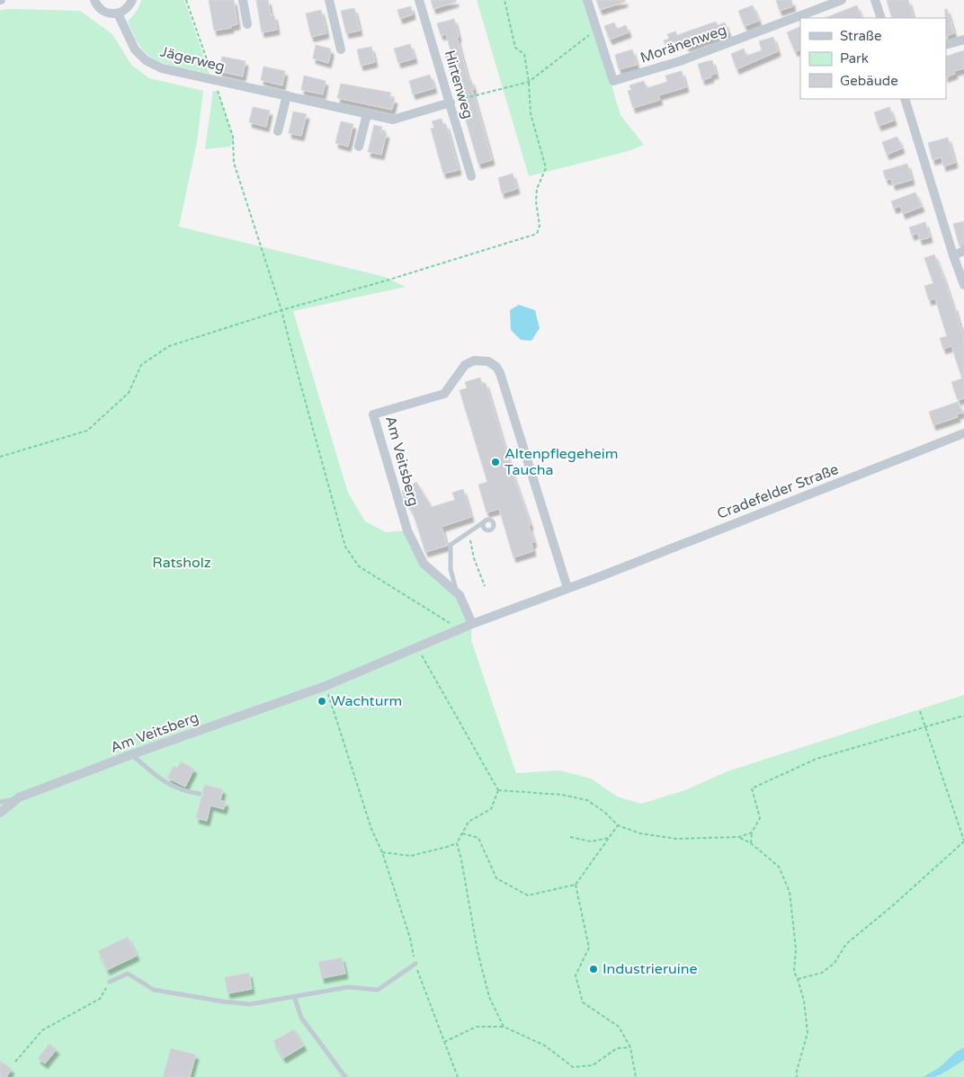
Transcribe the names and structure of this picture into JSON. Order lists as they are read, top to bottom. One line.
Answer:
{"streets":{"street":["Moränenweg","Jägerweg","Hirtenweg","Am Veitsberg","Cradefelder Straße"]},"crossings":[["Jägerweg","Hirtenweg"],["Am Veitsberg","Cradefelder Straße"]],"parks":["Ratsholz"],"places":["Altenpflegeheim Taucha","Wachturm","Industrieruine"],"legend":["Straße","Park","Gebäude"]}
